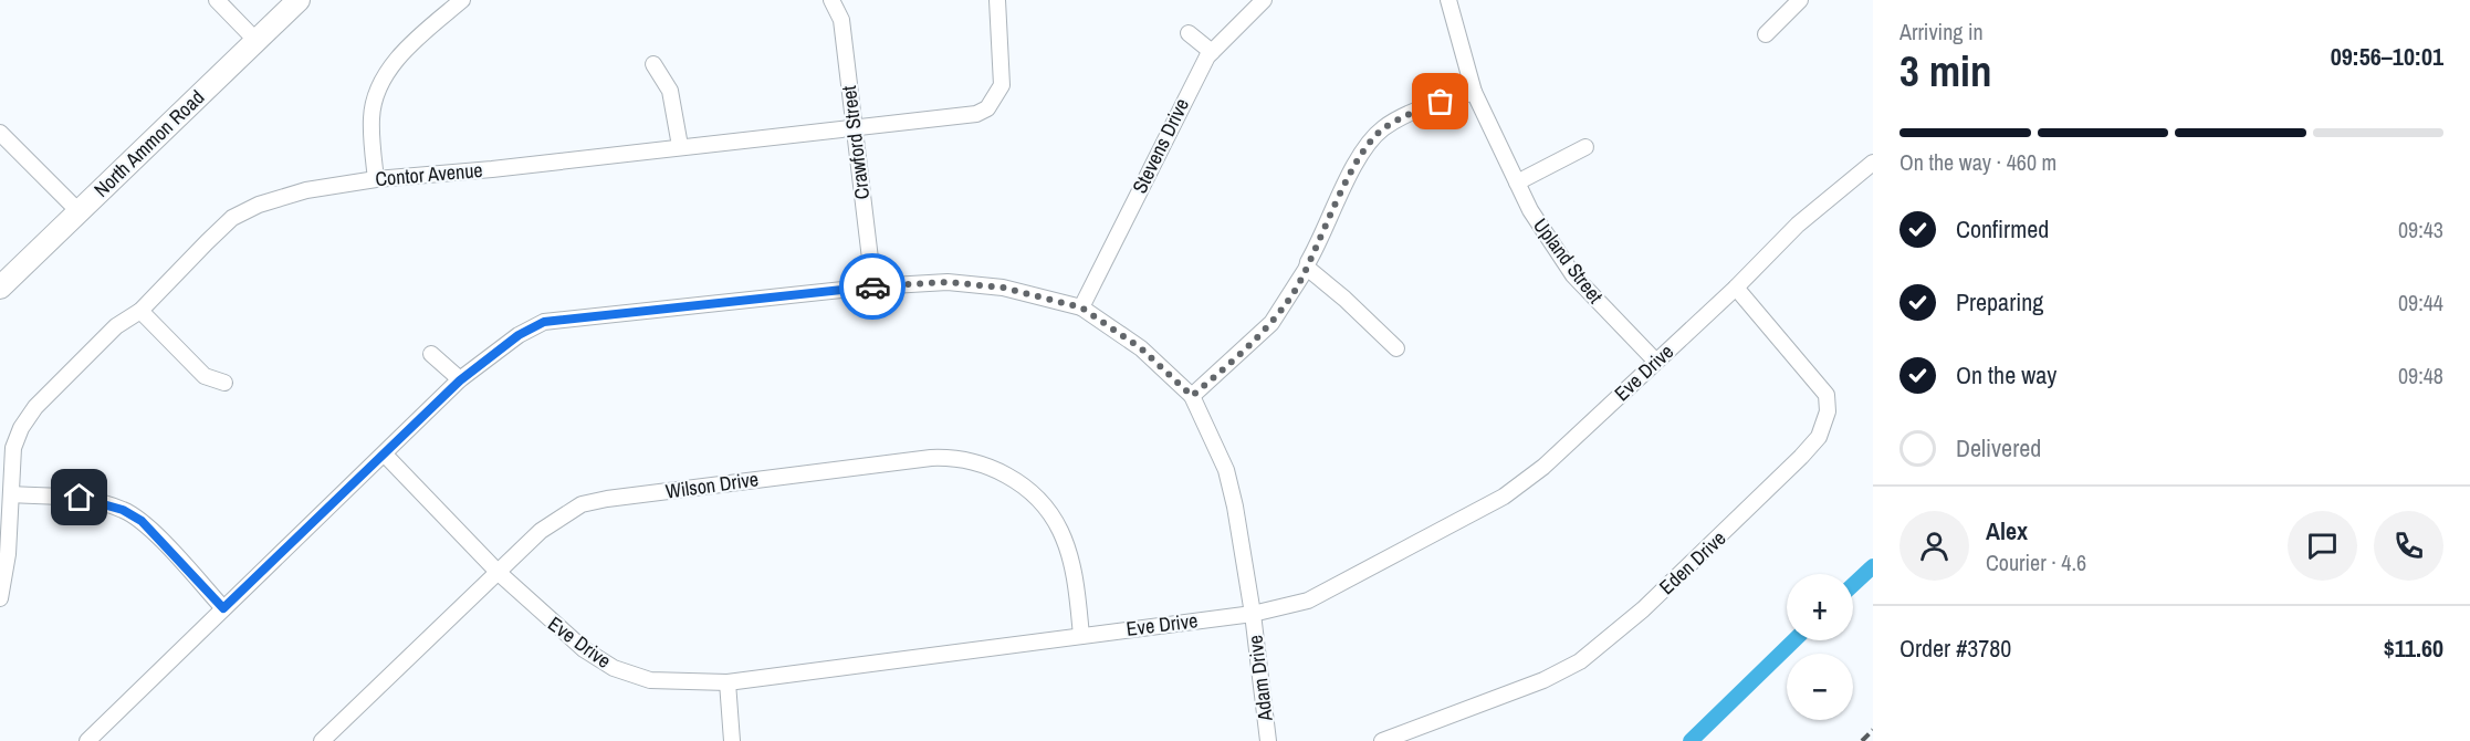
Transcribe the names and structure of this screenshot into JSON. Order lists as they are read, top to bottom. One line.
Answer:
{"streets":{"main road":["North Ammon Road"],"street":["Crawford Street","Stevens Drive","Contor Avenue","Upland Street","Eve Drive","Wilson Drive","Eden Drive","Adam Drive"]},"crossings":[["Crawford Street","Contor Avenue"],["Upland Street","Eve Drive"],["Eve Drive","Wilson Drive"],["Eve Drive","Eden Drive"],["Eve Drive","Adam Drive"]],"page":{"heading":["3 min","Arriving in","09:56–10:01"],"panel":["Alex","Courier · 4.6","Order #3780","$11.60"],"bar":"On the way · 460 m","list":[["Confirmed","09:43"],["Preparing","09:44"],["On the way","09:48"],"Delivered"],"map_buttons":["+","−"]}}
